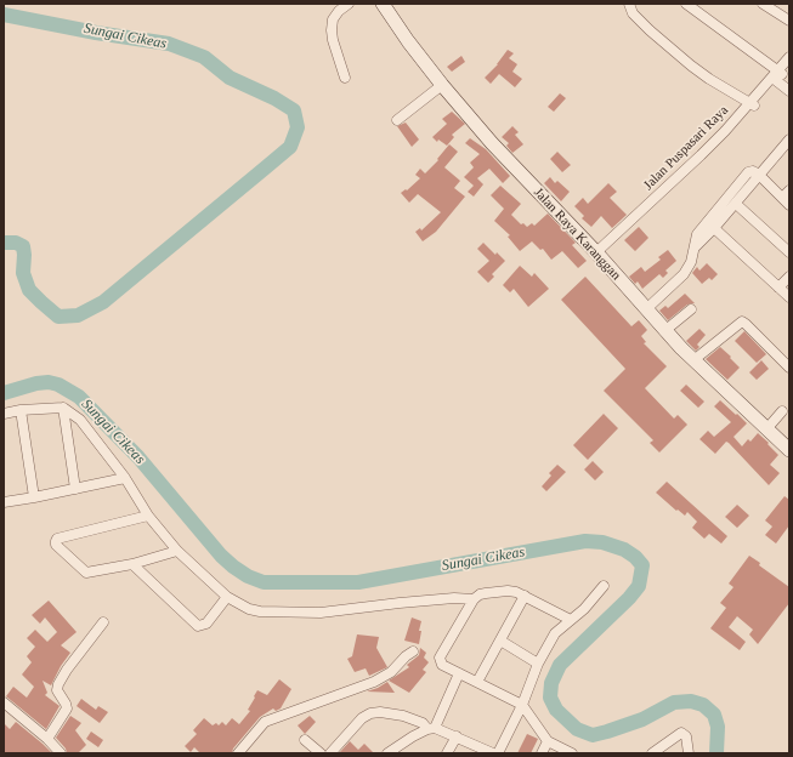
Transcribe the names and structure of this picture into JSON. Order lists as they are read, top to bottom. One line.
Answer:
{"streets":{"street":["Jalan Puspasari Raya","Jalan Raya Karanggan"]},"crossings":[["Jalan Puspasari Raya","Jalan Raya Karanggan"]],"water":["Sungai Cikeas"]}
